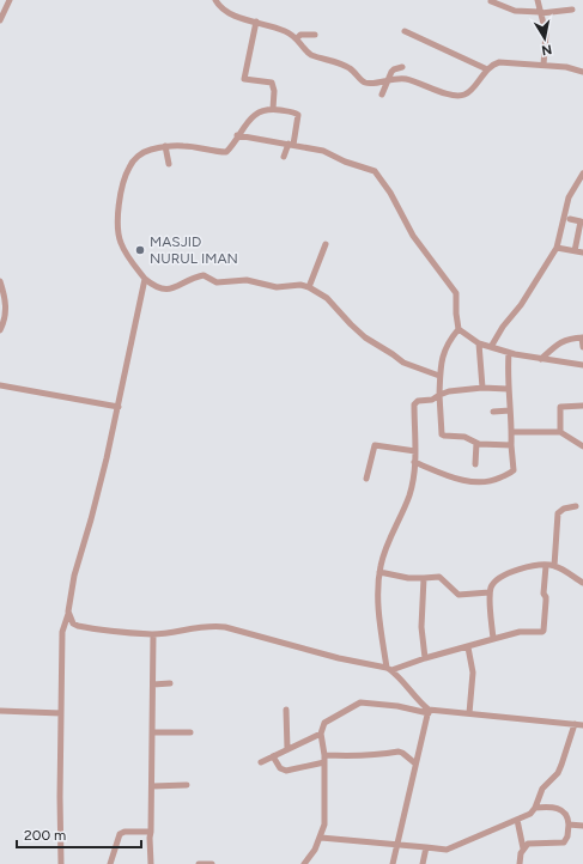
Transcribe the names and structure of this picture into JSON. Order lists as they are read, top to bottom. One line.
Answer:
{"places":["MASJID NURUL IMAN"],"scale_bar":"200 m","north":"bottom"}
